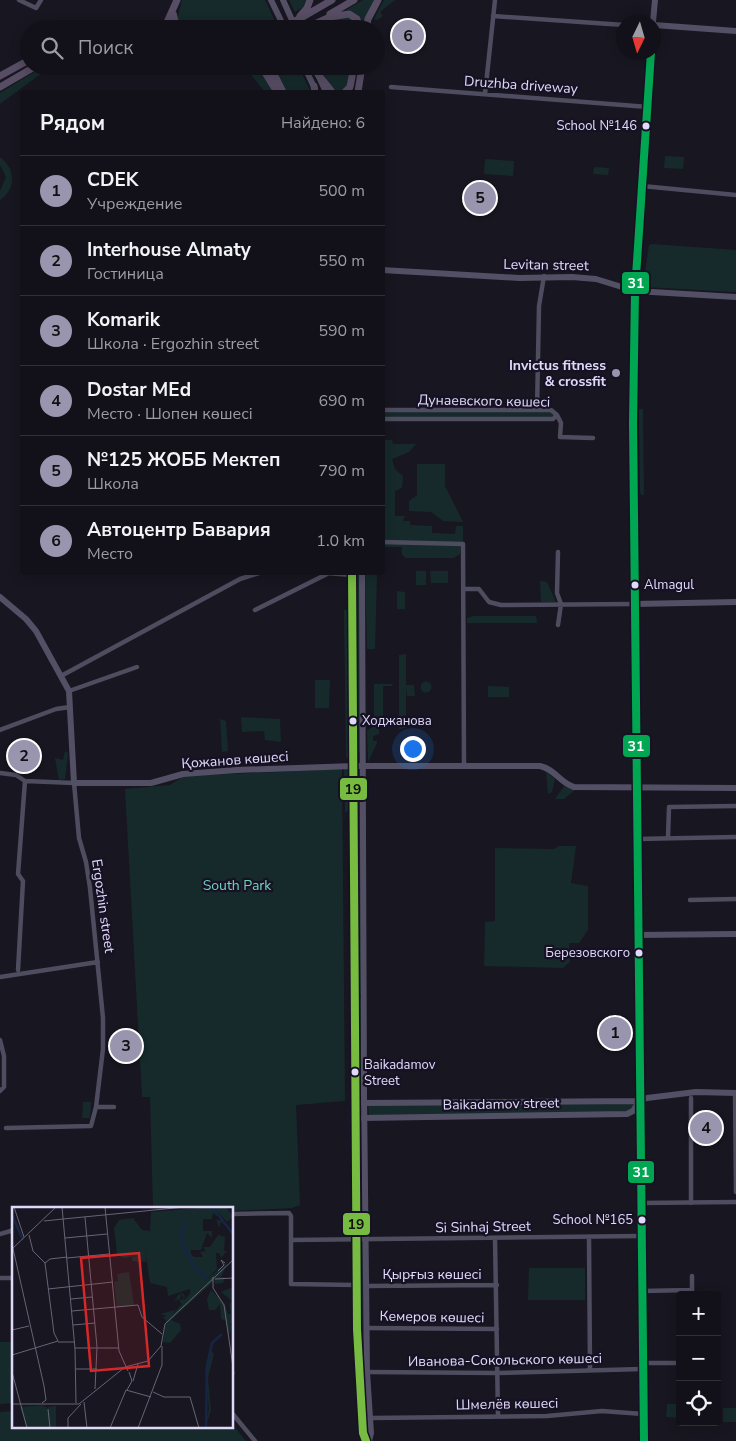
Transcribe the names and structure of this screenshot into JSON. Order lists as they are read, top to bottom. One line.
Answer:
{"streets":{"street":["Druzhba driveway","Levitan street","Дунаевского көшесі","Қожанов көшесі","Ergozhin street","Baikadamov street","Si Sinhaj Street","Қырғыз көшесі","Кемеров көшесі","Иванова-Сокольского көшесі","Шмелёв көшесі"]},"crossings":[["Қожанов көшесі","Ergozhin street"]],"parks":["South Park"],"places":["School №146","Invictus fitness & crossfit","Almagul","Ходжанова","Березовского","Baikadamov Street","School №165"],"lines":["transit line 31","transit line 19"],"north":"bottom","page":{"pins":["6","5","2","1","3","4"],"search":"Поиск","heading":["Рядом","Найдено: 6"],"list":[{"mark":"1","name":"CDEK","note":"Учреждение","value":"500 m"},{"mark":"2","name":"Interhouse Almaty","note":"Гостиница","value":"550 m"},{"mark":"3","name":"Komarik","note":"Школа · Ergozhin street","value":"590 m"},{"mark":"4","name":"Dostar MEd","note":"Место · Шопен көшесі","value":"690 m"},{"mark":"5","name":"№125 ЖОББ Мектеп","note":"Школа","value":"790 m"},{"mark":"6","name":"Автоцентр Бавария","note":"Место","value":"1.0 km"}],"map_buttons":["+","−"]}}
